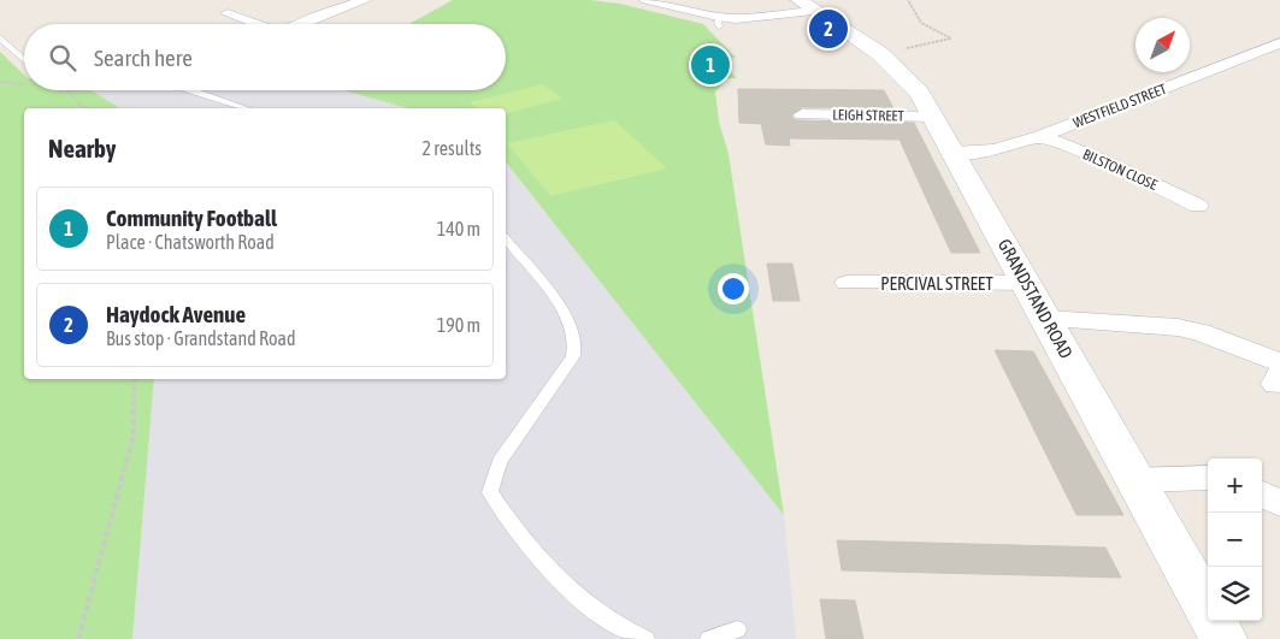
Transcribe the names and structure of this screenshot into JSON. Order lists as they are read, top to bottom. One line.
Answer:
{"streets":{"street":["WESTFIELD STREET","LEIGH STREET","BILSTON CLOSE","PERCIVAL STREET","GRANDSTAND ROAD"]},"crossings":[["WESTFIELD STREET","BILSTON CLOSE"],["WESTFIELD STREET","GRANDSTAND ROAD"],["LEIGH STREET","GRANDSTAND ROAD"],["PERCIVAL STREET","GRANDSTAND ROAD"]],"north":"top right","page":{"pins":["2","1"],"search":"Search here","heading":["Nearby","2 results"],"list":[{"mark":"1","name":"Community Football","note":"Place · Chatsworth Road","value":"140 m"},{"mark":"2","name":"Haydock Avenue","note":"Bus stop · Grandstand Road","value":"190 m"}],"map_buttons":["+","−"]}}
